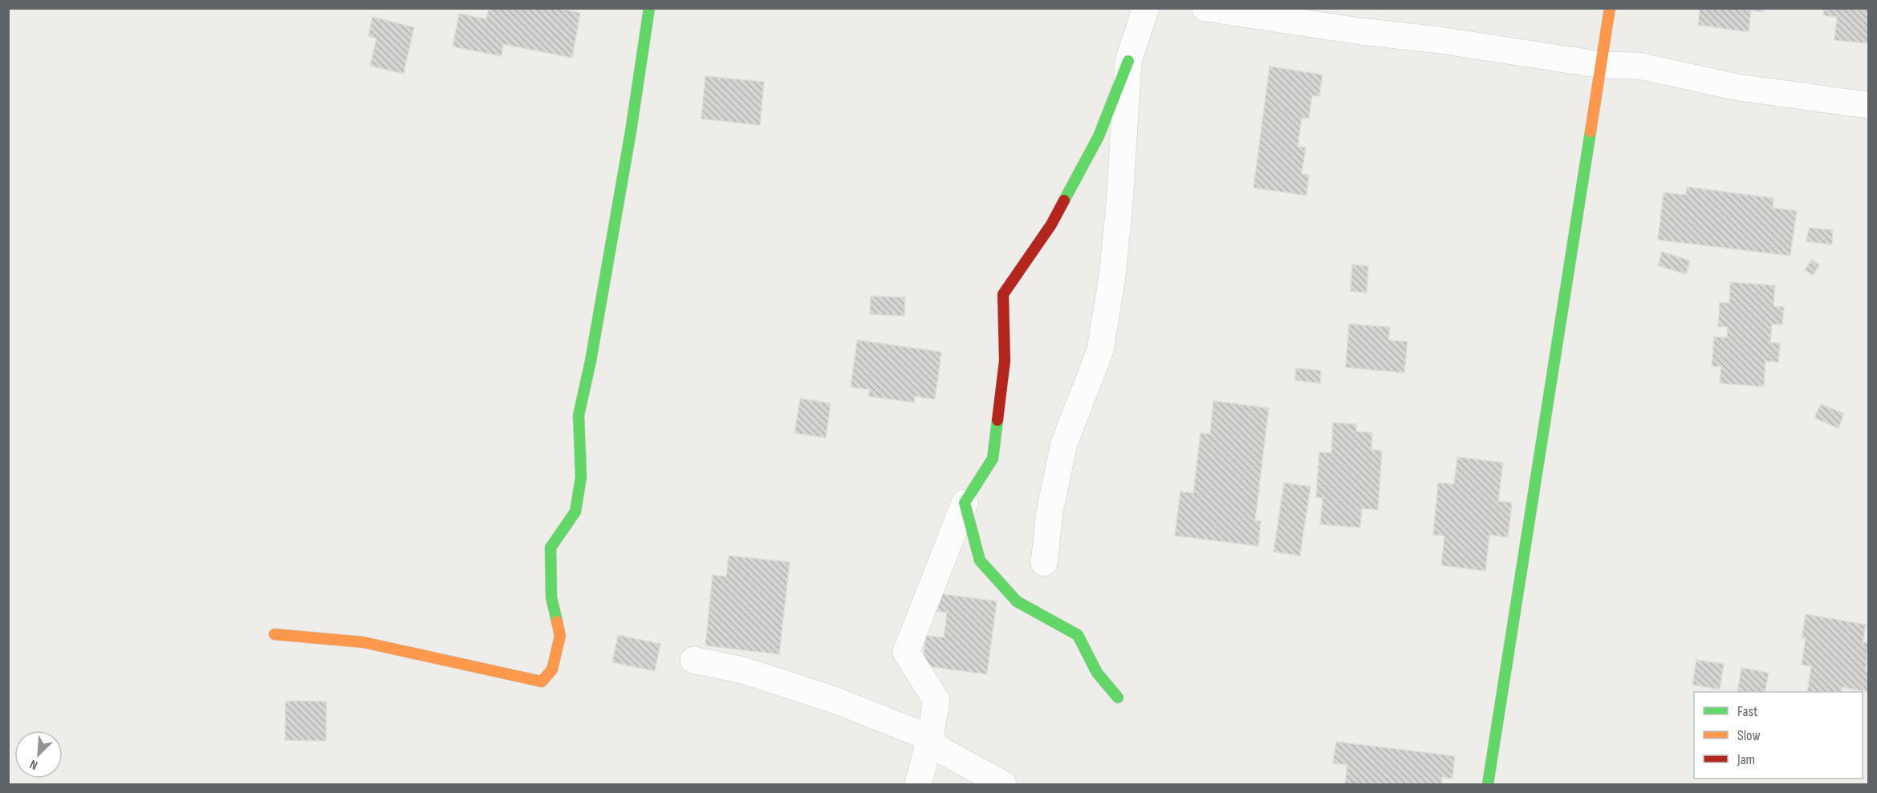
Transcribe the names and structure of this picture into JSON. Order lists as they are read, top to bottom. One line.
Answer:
{"legend":["Fast","Slow","Jam"],"north":"bottom left"}
